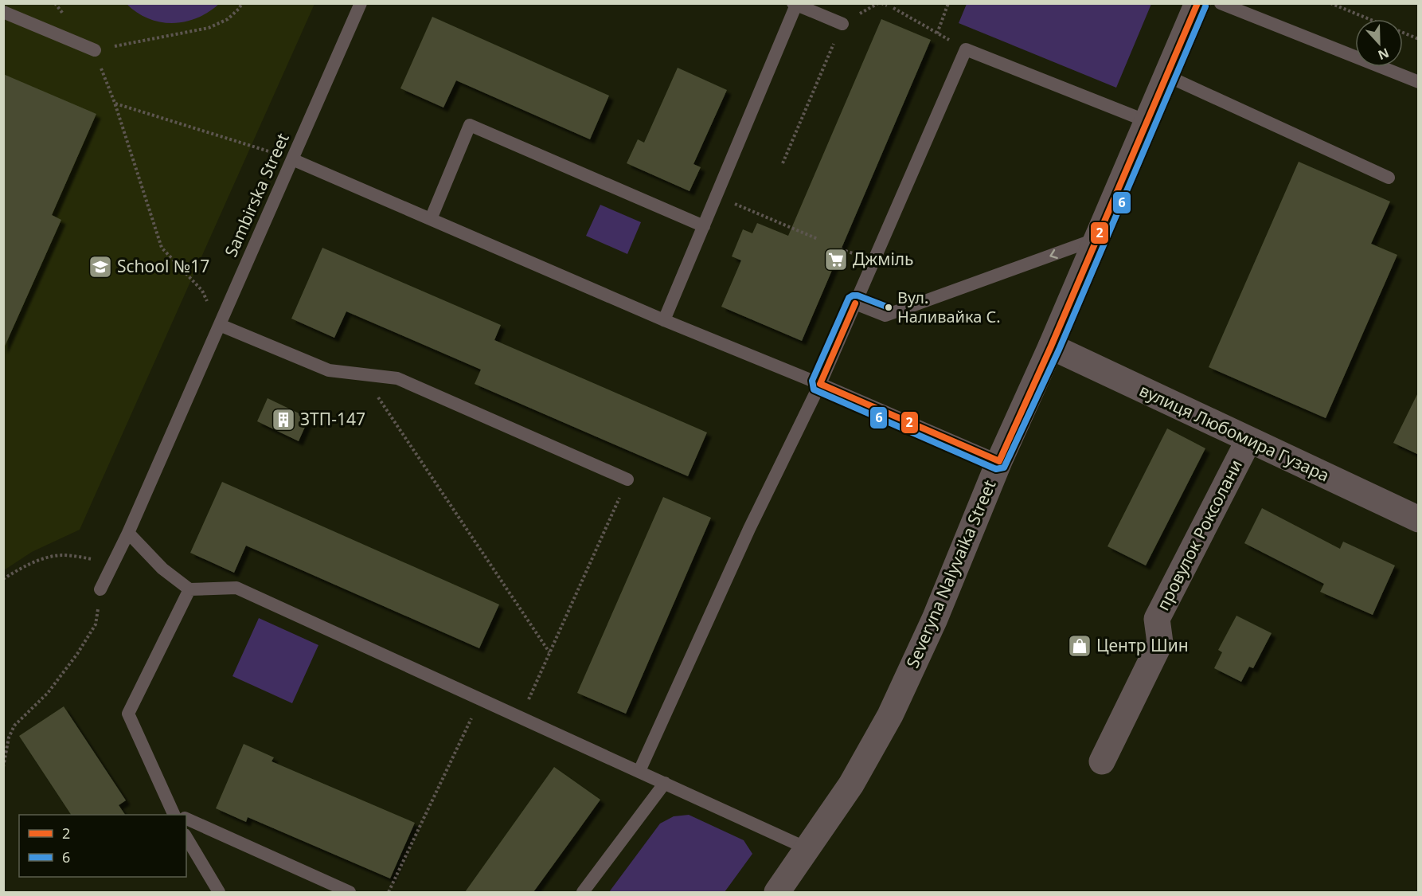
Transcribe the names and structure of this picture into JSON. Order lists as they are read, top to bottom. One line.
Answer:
{"streets":{"street":["вулиця Любомира Гузара","провулок Роксолани","Severyna Nalyvaika Street"],"lane":["Sambirska Street"]},"crossings":[["вулиця Любомира Гузара","провулок Роксолани"],["вулиця Любомира Гузара","Severyna Nalyvaika Street"]],"places":{"supermarket":["Джміль"],"school or university":["School №17"],"other":["Вул. Наливайка С."],"building":["ЗТП-147"],"shop":["Центр Шин"]},"lines":["transit line 2","transit line 6"],"legend":["2","6"],"north":"bottom"}
